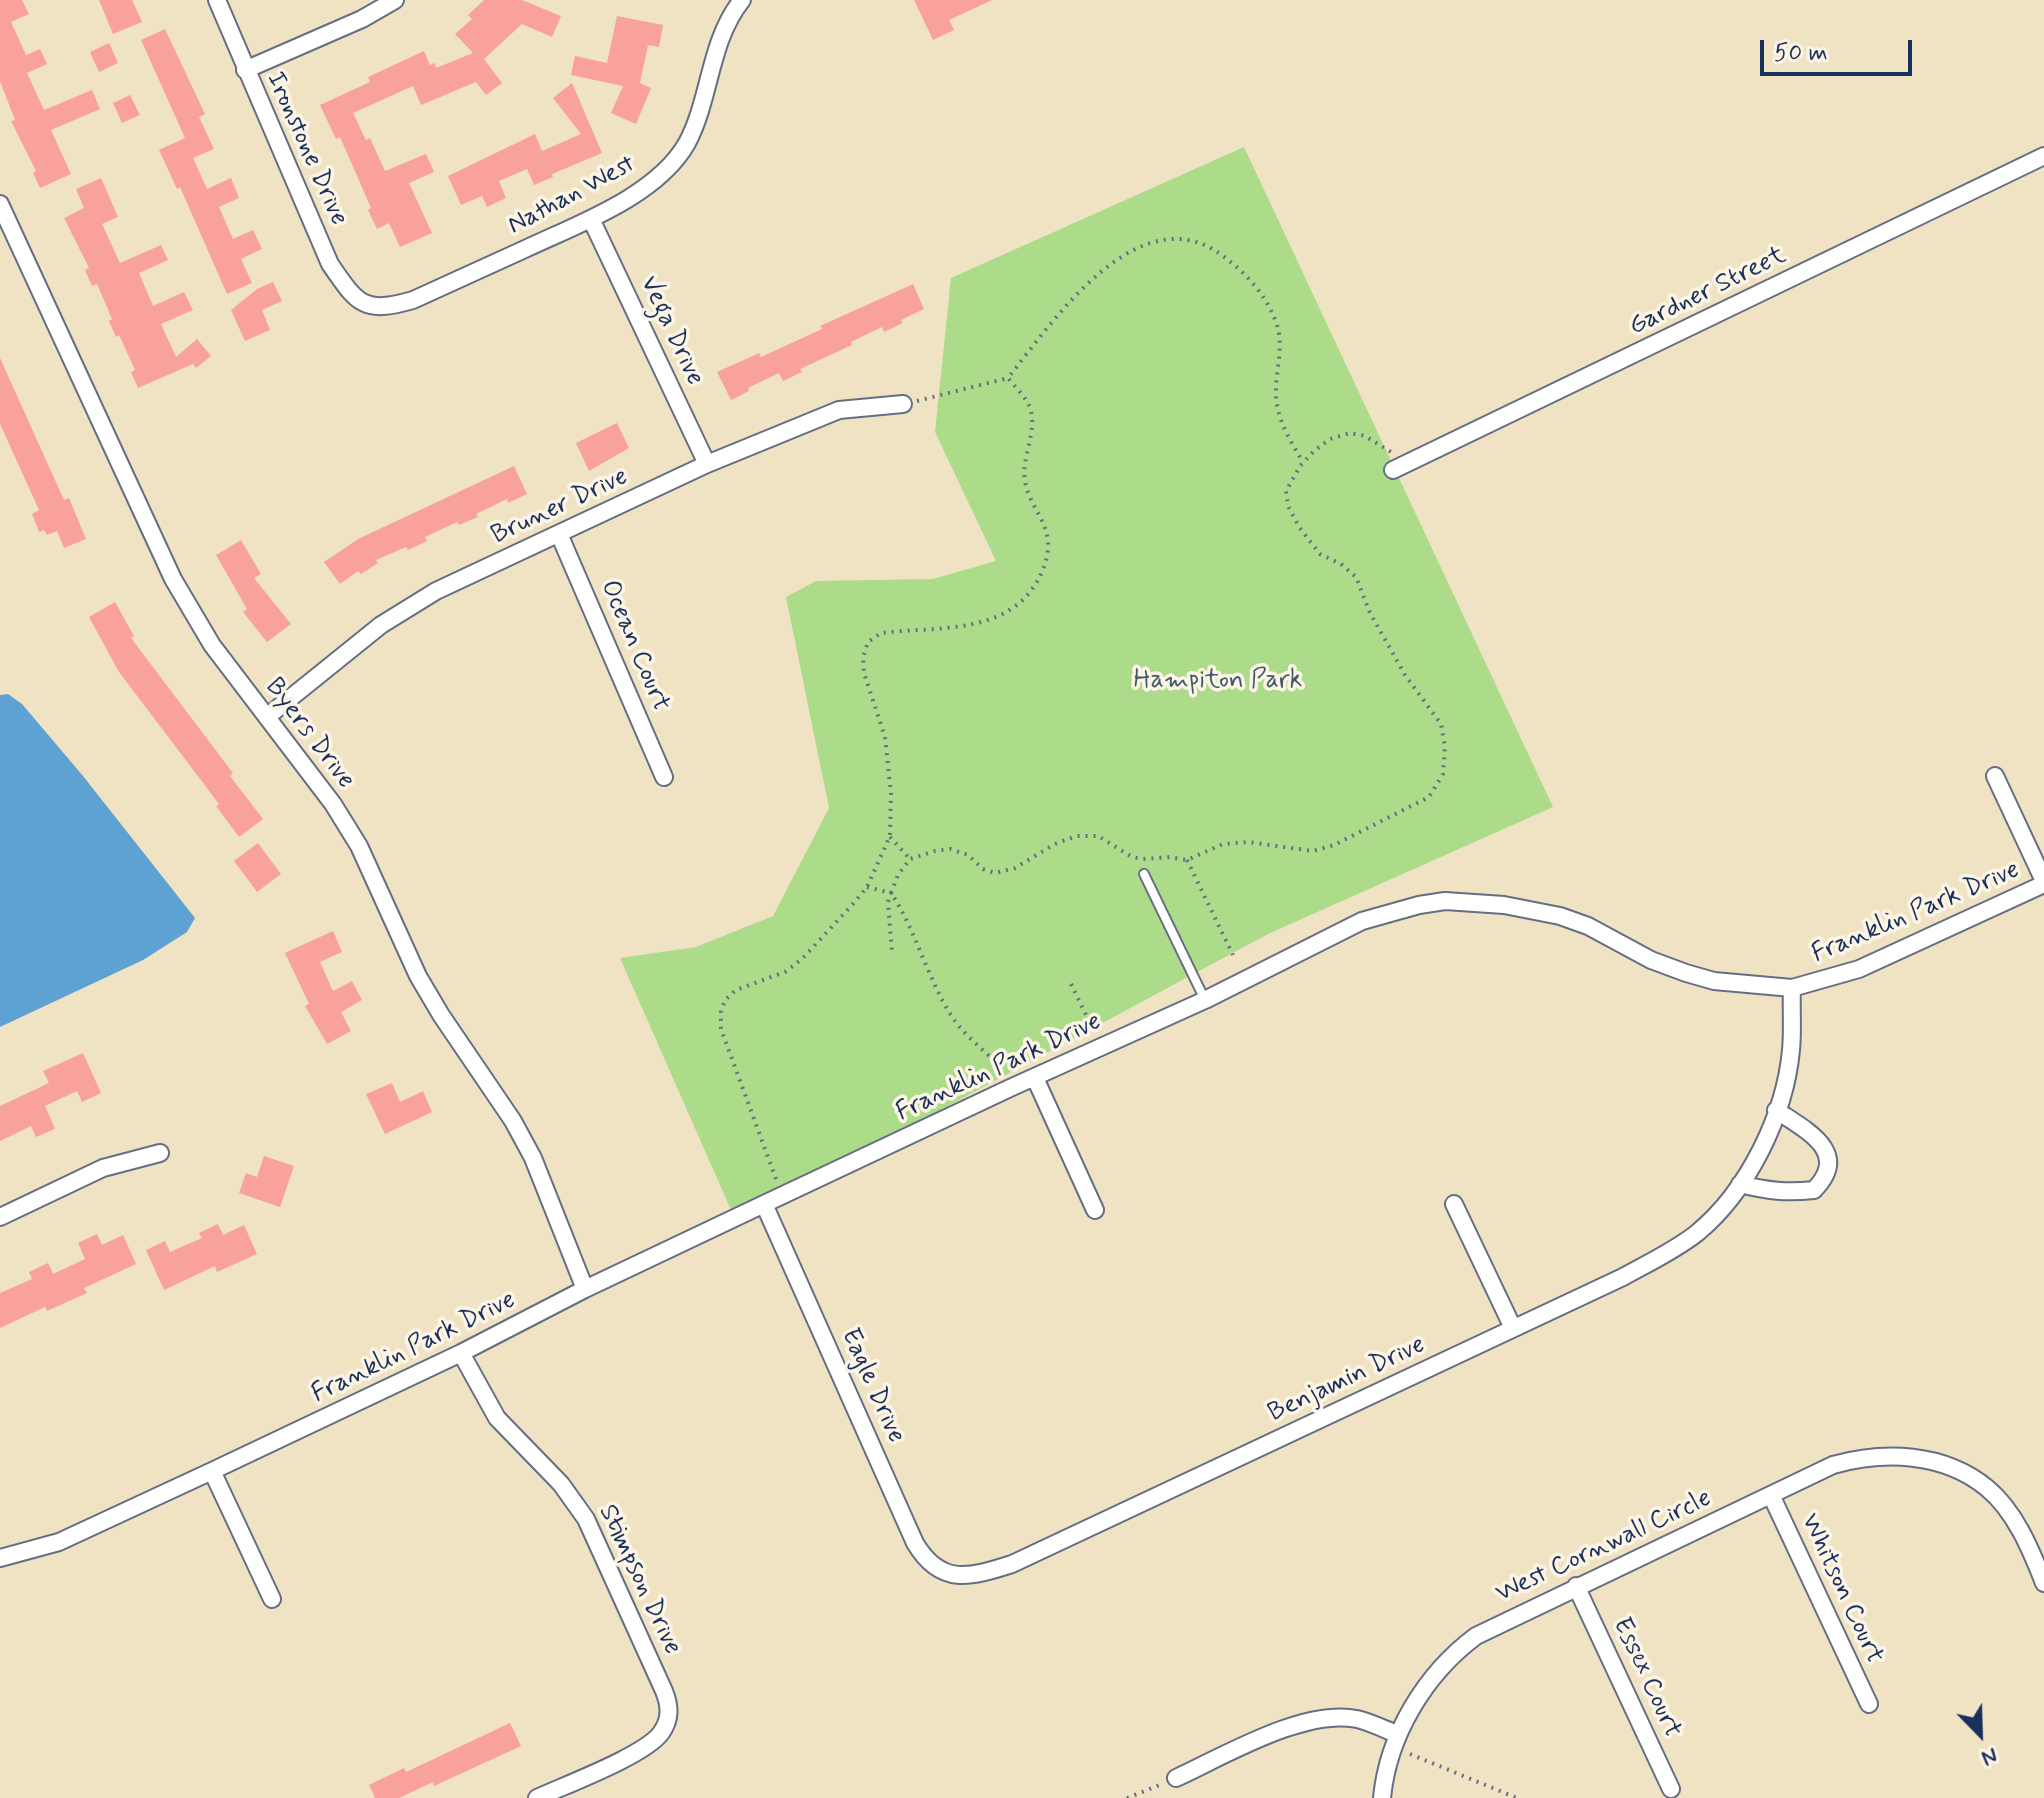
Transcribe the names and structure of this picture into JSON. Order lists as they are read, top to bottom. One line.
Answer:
{"streets":{"street":["Ironstone Drive","Nathan West","Gardner Street","Vega Drive","Bruner Drive","Ocean Court","Byers Drive","Franklin Park Drive","Benjamin Drive","Eagle Drive","West Cornwall Circle","Stimpson Drive","Whitson Court","Essex Court"]},"crossings":[["Ironstone Drive","Nathan West"],["Nathan West","Vega Drive"],["Vega Drive","Bruner Drive"],["Bruner Drive","Ocean Court"],["Bruner Drive","Byers Drive"],["Byers Drive","Franklin Park Drive"],["Franklin Park Drive","Benjamin Drive"],["Franklin Park Drive","Eagle Drive"],["Franklin Park Drive","Stimpson Drive"],["Benjamin Drive","Eagle Drive"],["West Cornwall Circle","Whitson Court"],["West Cornwall Circle","Essex Court"]],"parks":["Hampiton Park"],"scale_bar":"50 m","north":"bottom right"}
